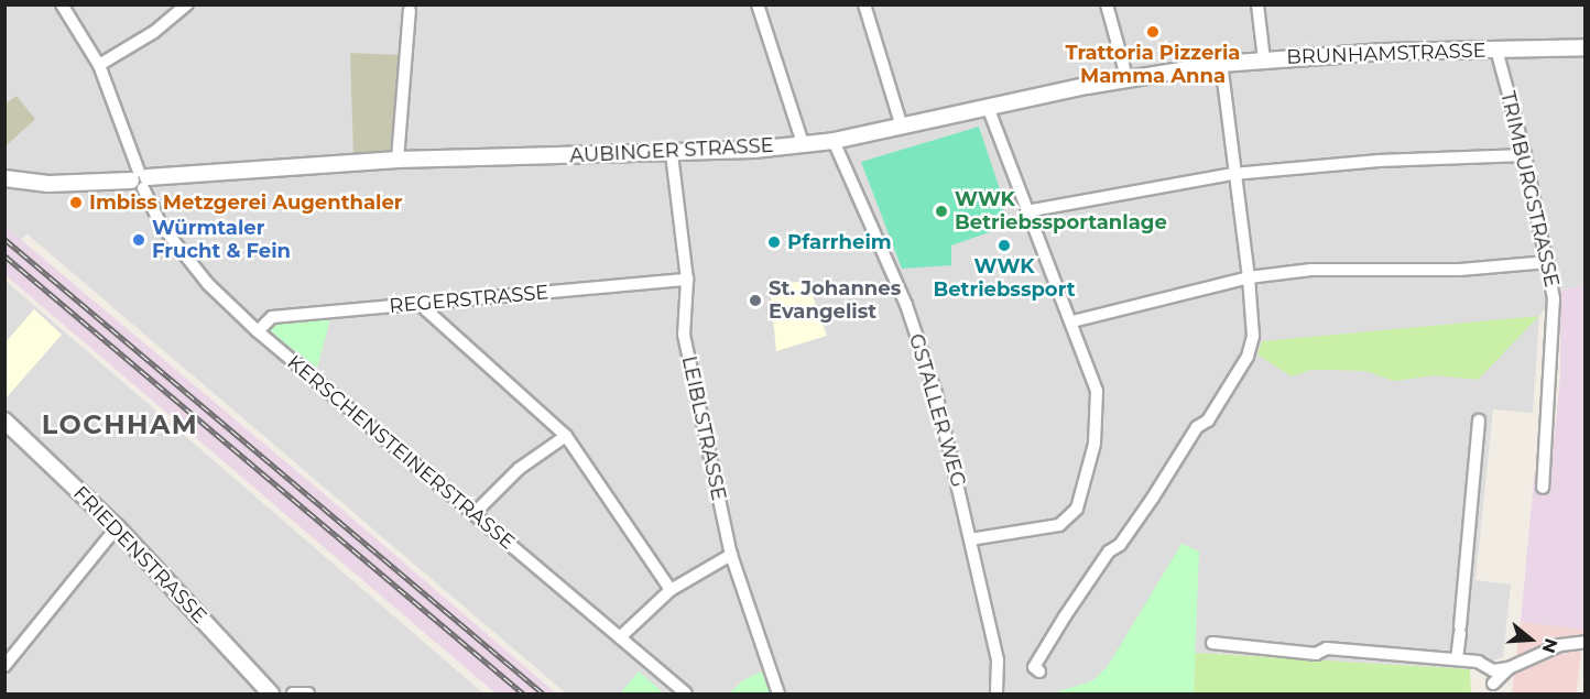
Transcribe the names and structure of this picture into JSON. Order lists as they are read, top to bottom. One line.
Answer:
{"streets":{"street":["BRUNHAMSTRASSE","AUBINGER STRASSE","TRIMBURGSTRASSE","REGERSTRASSE","GSTALLER WEG","LEIBLSTRASSE","KERSCHENSTEINERSTRASSE","FRIEDENSTRASSE"]},"crossings":[["BRUNHAMSTRASSE","AUBINGER STRASSE"],["BRUNHAMSTRASSE","TRIMBURGSTRASSE"],["AUBINGER STRASSE","GSTALLER WEG"],["AUBINGER STRASSE","LEIBLSTRASSE"],["AUBINGER STRASSE","KERSCHENSTEINERSTRASSE"],["REGERSTRASSE","LEIBLSTRASSE"],["REGERSTRASSE","KERSCHENSTEINERSTRASSE"]],"districts":["LOCHHAM"],"places":["Trattoria Pizzeria Mamma Anna","Imbiss Metzgerei Augenthaler","WWK Betriebssportanlage","Würmtaler Frucht & Fein","Pfarrheim","WWK Betriebssport","St. Johannes Evangelist"],"north":"right"}
